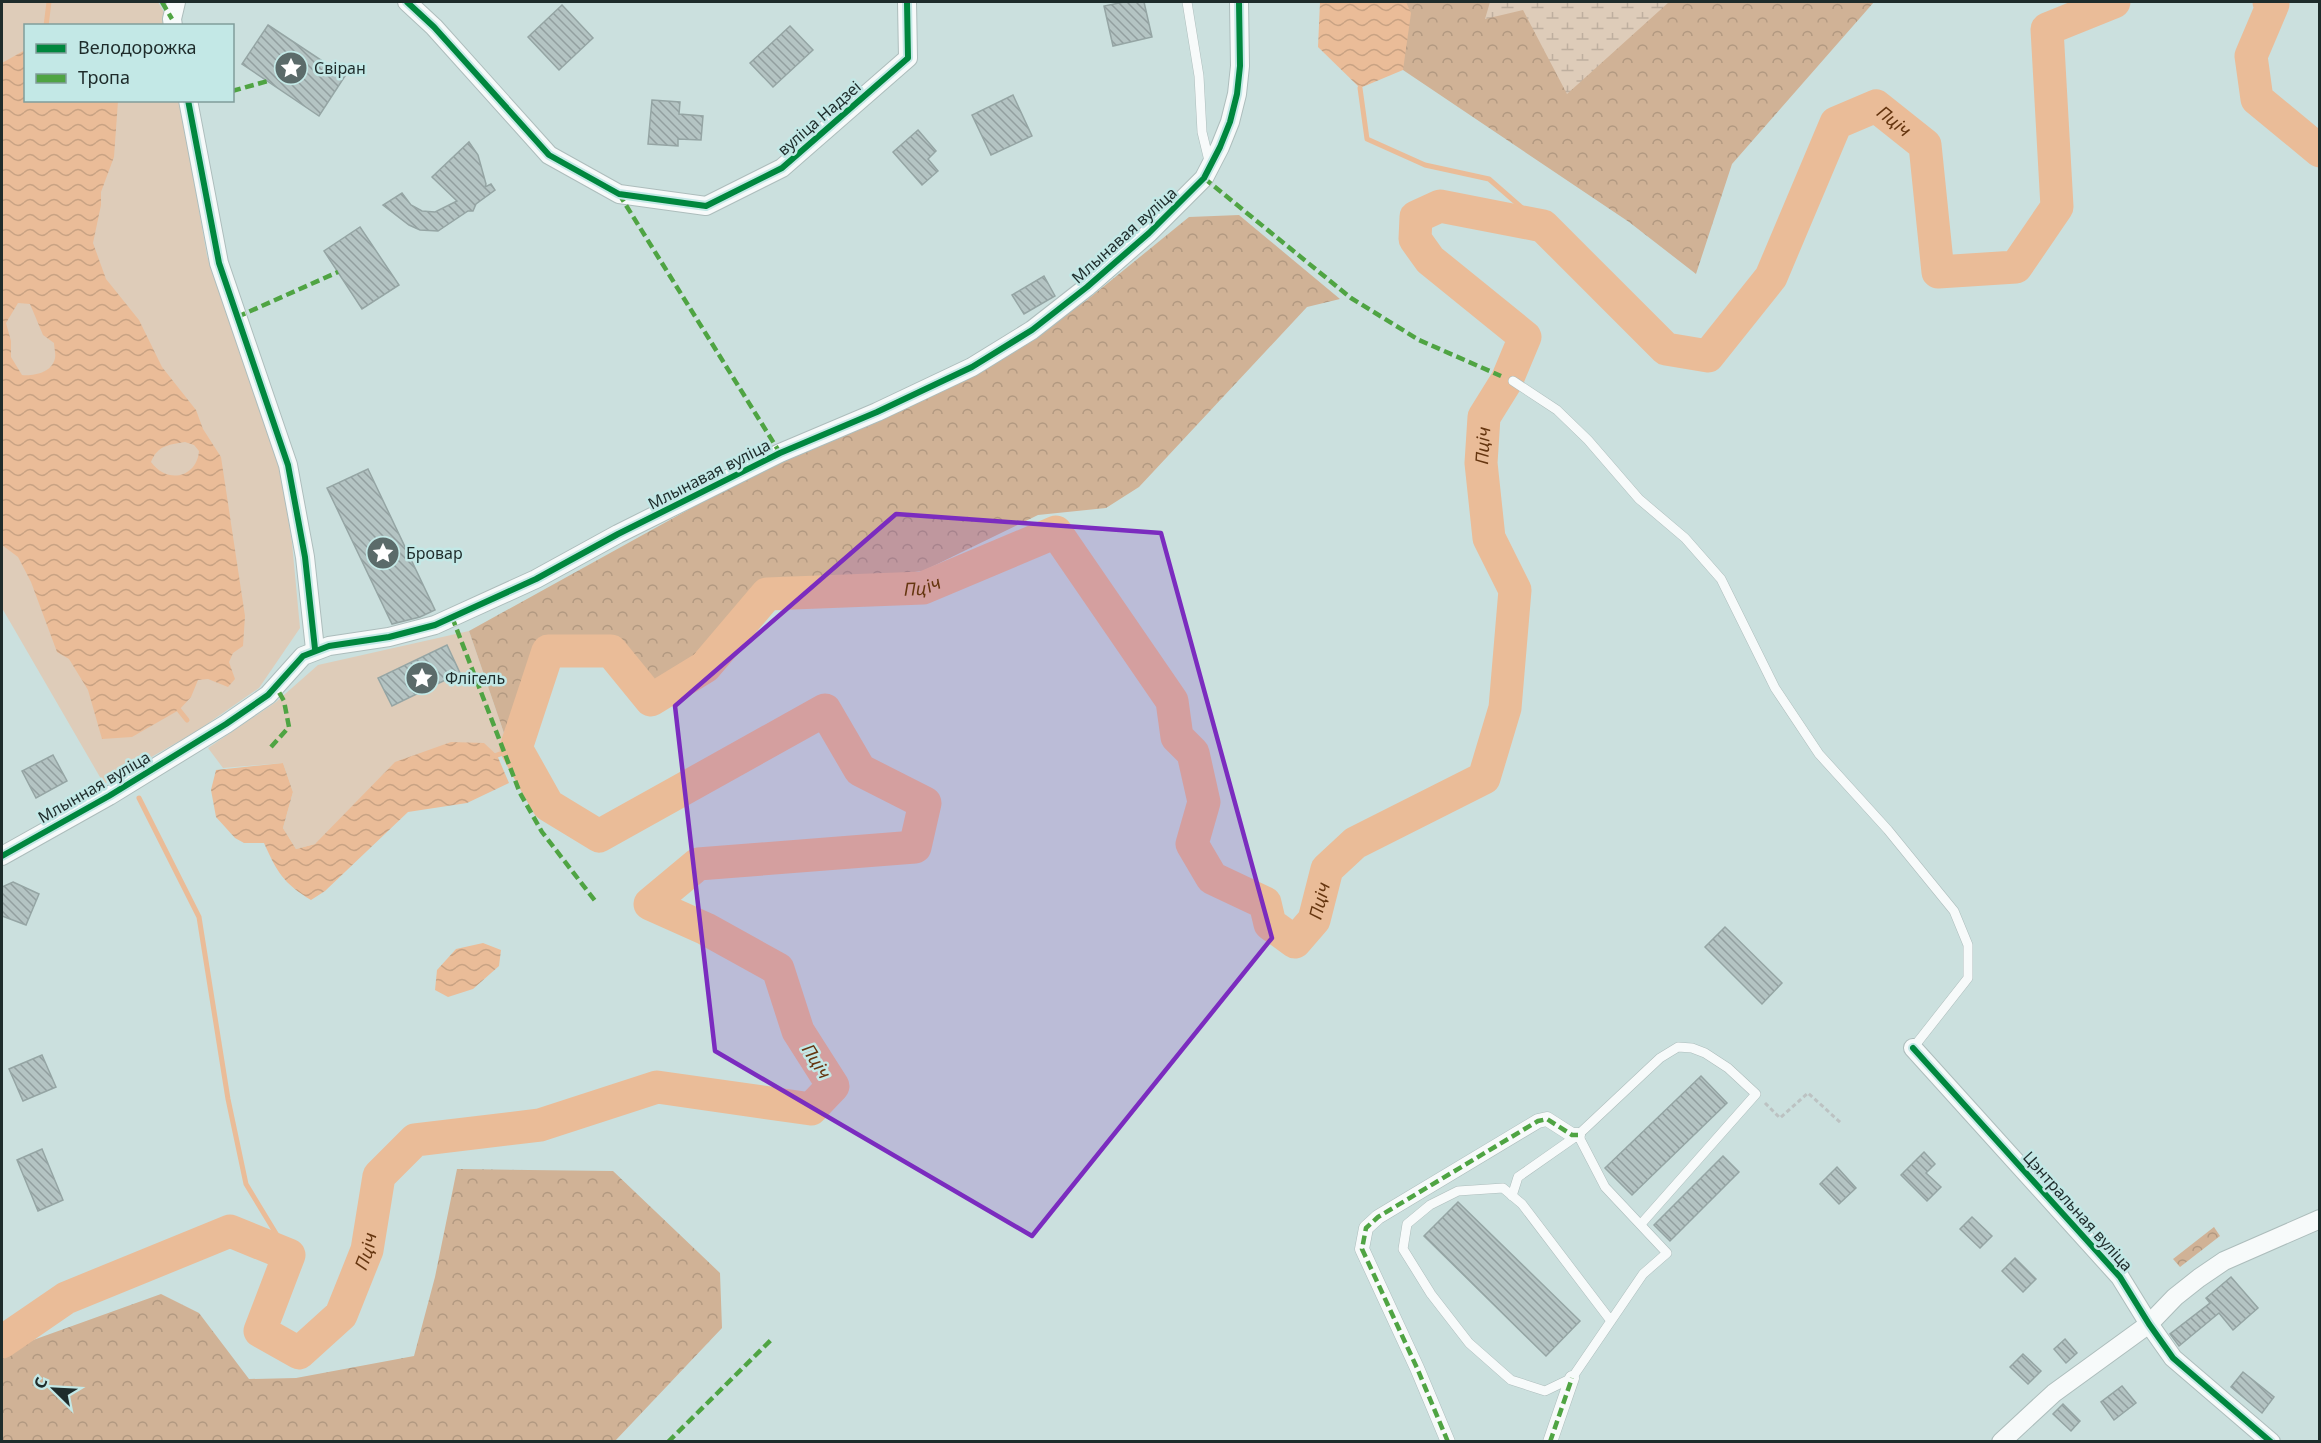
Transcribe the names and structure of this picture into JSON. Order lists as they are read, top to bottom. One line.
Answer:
{"streets":{"street":["вуліца Надзеі","Млынавая вуліца","Млынная вуліца","Цэнтральная вуліца"]},"crossings":[["Млынавая вуліца","Млынная вуліца"]],"water":["Пціч"],"places":{"place":["Свіран","Бровар","Флігель"]},"legend":["Велодорожка","Тропа"],"north":"top left"}
